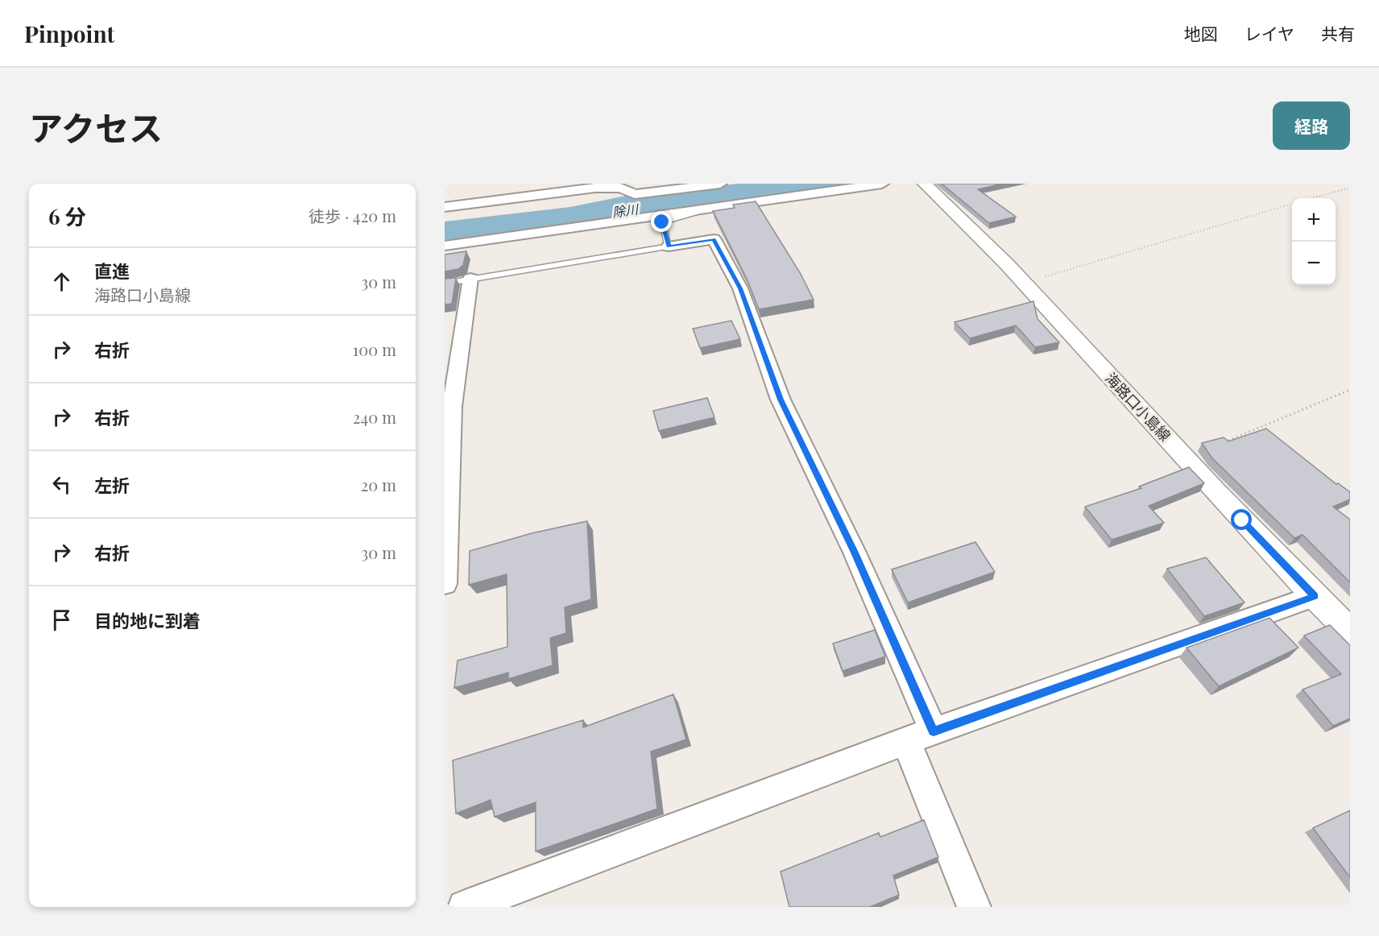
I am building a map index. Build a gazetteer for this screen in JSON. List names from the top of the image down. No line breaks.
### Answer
{"streets":{"main road":["海路口小島線"]},"water":["除川"],"page":{"header":"Pinpoint","nav":["地図","レイヤ","共有"],"title":"アクセス","buttons":"経路","heading":["6 分","徒歩 · 420 m"],"map_buttons":["+","−"],"list":[["直進","海路口小島線","30 m"],["右折","100 m"],["右折","240 m"],["左折","20 m"],["右折","30 m"],"目的地に到着"]}}
